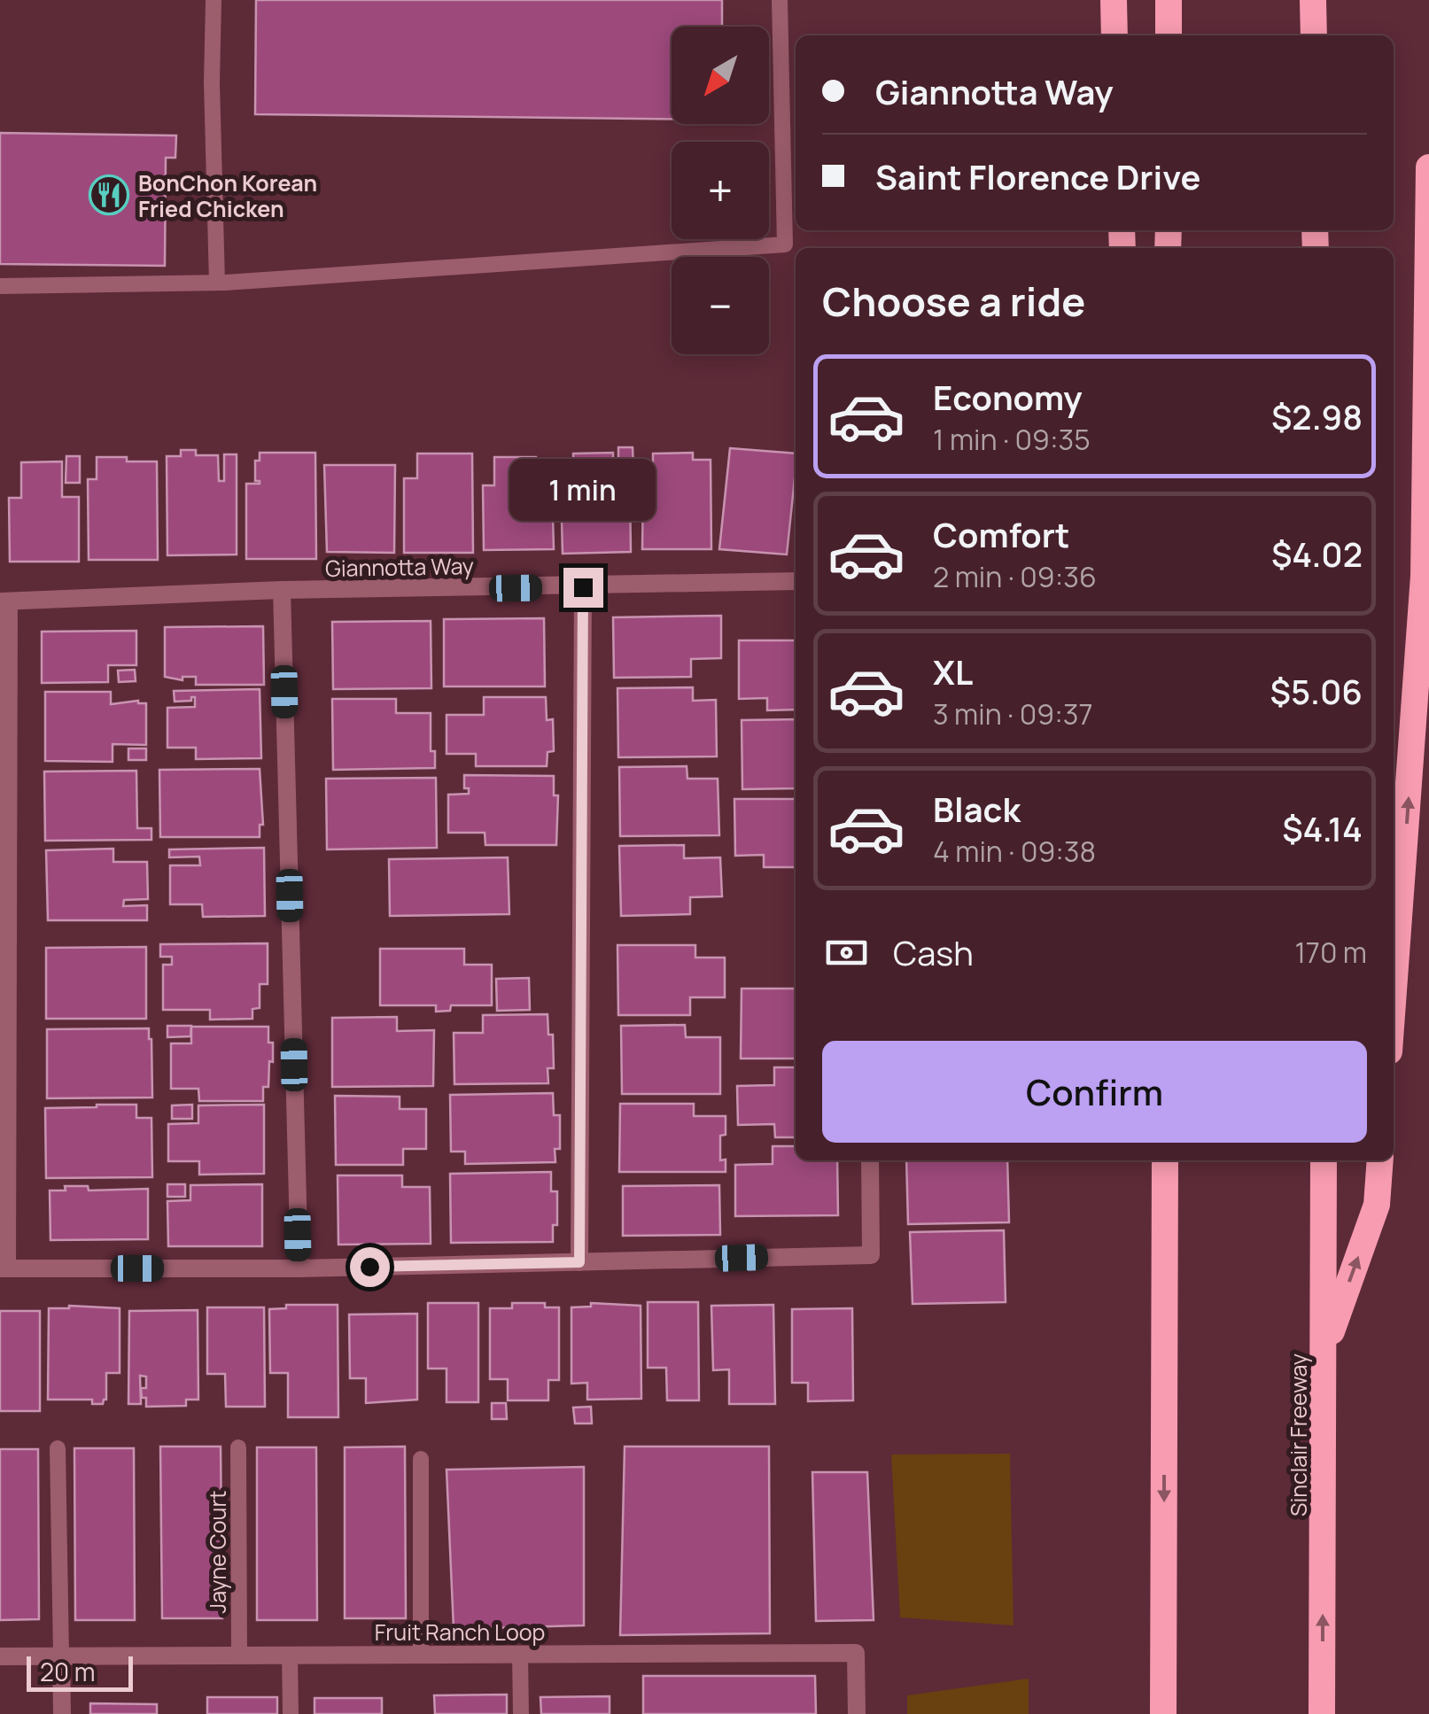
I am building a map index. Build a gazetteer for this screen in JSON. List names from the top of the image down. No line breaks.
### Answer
{"streets":{"highway":["Sinclair Freeway"],"street":["Giannotta Way","Fruit Ranch Loop"],"lane":["Jayne Court"]},"crossings":[["Jayne Court","Fruit Ranch Loop"]],"places":{"restaurant":["BonChon Korean Fried Chicken"]},"scale_bar":"20 m","north":"bottom left","page":{"map_buttons":["+","−"],"banner":["Giannotta Way","Saint Florence Drive"],"heading":"Choose a ride","list":[{"name":"Economy","note":"1 min · 09:35","value":"$2.98"},{"name":"Comfort","note":"2 min · 09:36","value":"$4.02"},{"name":"XL","note":"3 min · 09:37","value":"$5.06"},{"name":"Black","note":"4 min · 09:38","value":"$4.14"}],"bubble":"1 min","pay":["Cash","170 m"],"buttons":"Confirm","scale":"20 m"}}
